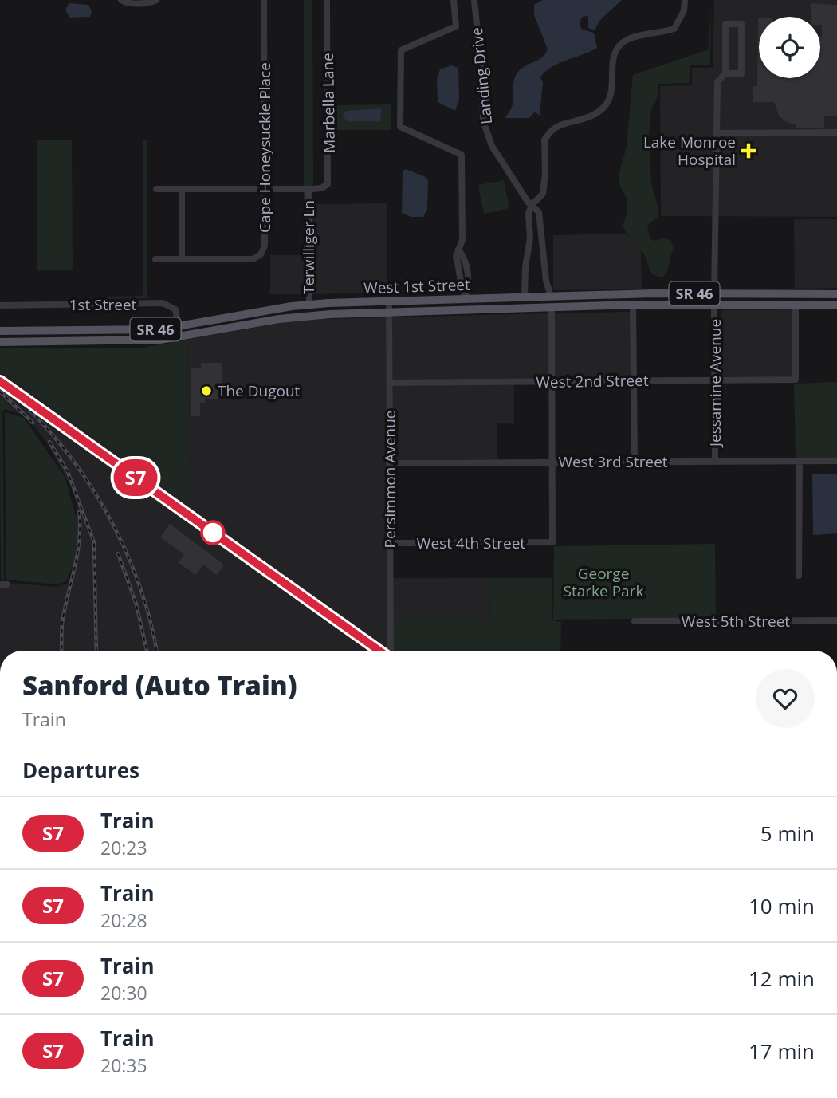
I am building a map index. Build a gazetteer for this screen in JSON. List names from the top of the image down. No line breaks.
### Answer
{"streets":{"main road":["West 1st Street","SR 46"],"street":["Landing Drive","Marbella Lane","Cape Honeysuckle Place","Terwilliger Ln","1st Street","West 2nd Street","Jessamine Avenue","West 3rd Street","Persimmon Avenue","West 4th Street","West 5th Street"]},"crossings":[["Landing Drive","West 1st Street"],["Marbella Lane","Terwilliger Ln"],["Terwilliger Ln","West 1st Street"],["West 1st Street","1st Street"],["West 1st Street","West 2nd Street"],["West 1st Street","Jessamine Avenue"],["West 1st Street","Persimmon Avenue"],["West 2nd Street","Jessamine Avenue"],["West 2nd Street","Persimmon Avenue"],["Jessamine Avenue","West 3rd Street"],["West 3rd Street","Persimmon Avenue"],["West 3rd Street","West 4th Street"],["Persimmon Avenue","West 4th Street"]],"parks":["George Starke Park"],"places":{"health":["Lake Monroe Hospital"],"other":["The Dugout"]},"page":{"on_map":"S7","heading":[["Sanford (Auto Train)","Train"],"Departures"],"list":[{"mark":"S7","name":"Train","note":"20:23","value":"5 min"},{"mark":"S7","name":"Train","note":"20:28","value":"10 min"},{"mark":"S7","name":"Train","note":"20:30","value":"12 min"},{"mark":"S7","name":"Train","note":"20:35","value":"17 min"}]}}
